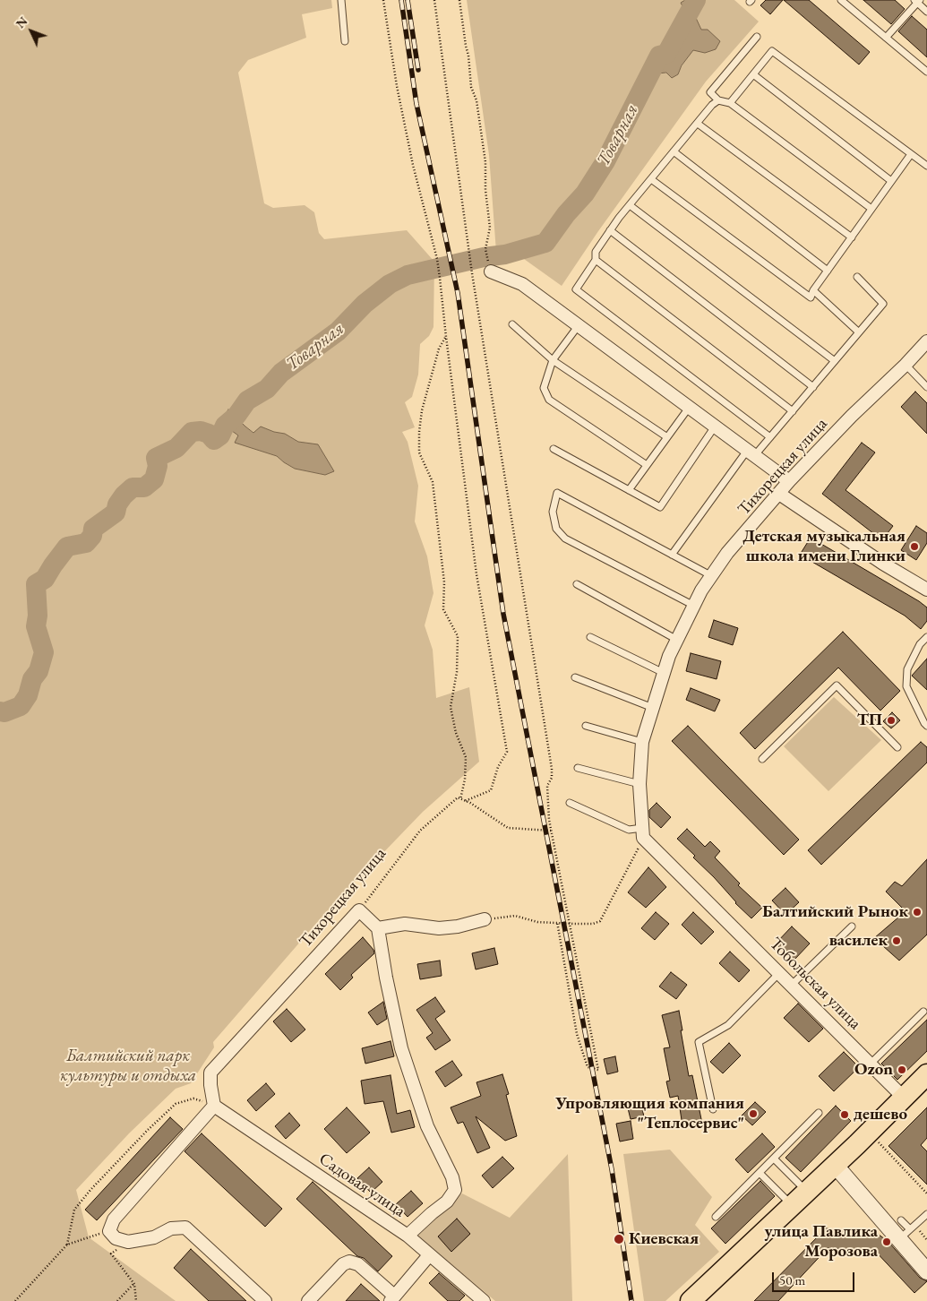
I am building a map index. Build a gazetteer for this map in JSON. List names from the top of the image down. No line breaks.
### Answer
{"streets":{"street":["Тихорецкая улица","Тобольская улица","Садовая улица"]},"crossings":[["Тихорецкая улица","Тобольская улица"],["Тихорецкая улица","Садовая улица"]],"water":["Товарная"],"parks":["Балтийский парк культуры и отдыха"],"places":["Детская музыкальная школа имени Глинки","ТП","Балтийский Рынок","василек","Ozon","Упровляющия компания \"Теплосервис\"","дешево","Киевская","улица Павлика Морозова"],"scale_bar":"50 m","north":"top left"}
